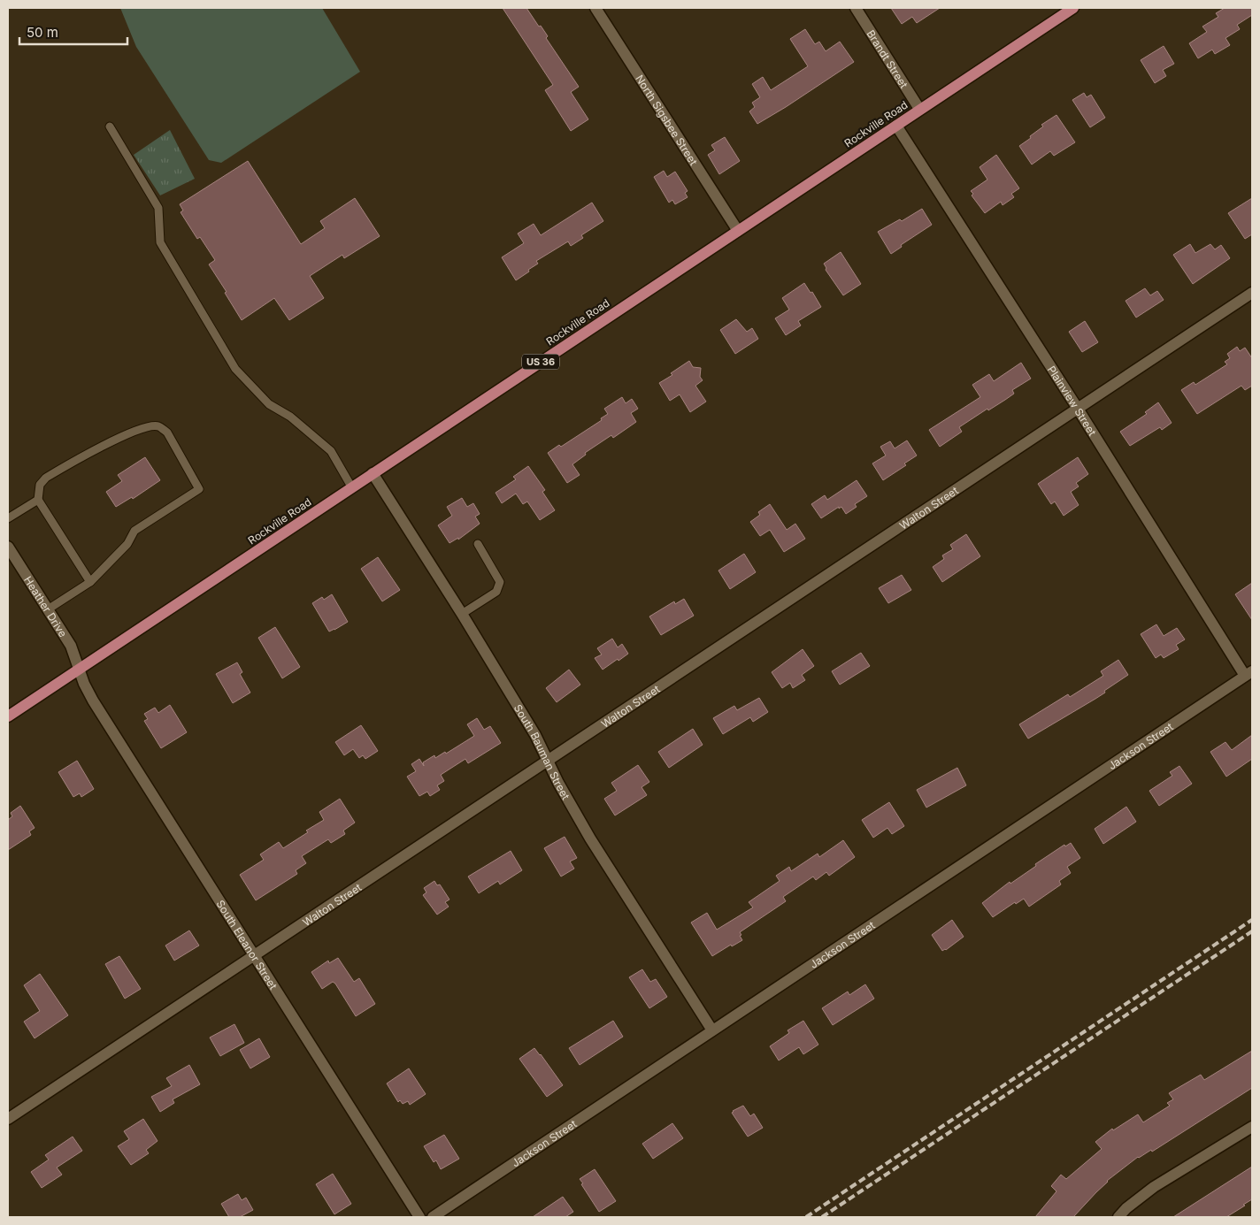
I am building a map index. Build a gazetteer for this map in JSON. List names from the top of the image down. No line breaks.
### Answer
{"streets":{"main road":["Rockville Road","US 36"],"street":["Brandt Street","North Sigsbee Street","Plainview Street","Walton Street","Heather Drive","Jackson Street","South Bauman Street","South Eleanor Street"]},"crossings":[["Brandt Street","Rockville Road"],["North Sigsbee Street","Rockville Road"],["Rockville Road","Plainview Street"],["Rockville Road","Heather Drive"],["Rockville Road","South Bauman Street"],["Rockville Road","South Eleanor Street"],["Plainview Street","Walton Street"],["Plainview Street","Jackson Street"],["Walton Street","South Bauman Street"],["Walton Street","South Eleanor Street"],["Heather Drive","South Eleanor Street"],["Jackson Street","South Bauman Street"]],"scale_bar":"50 m"}
